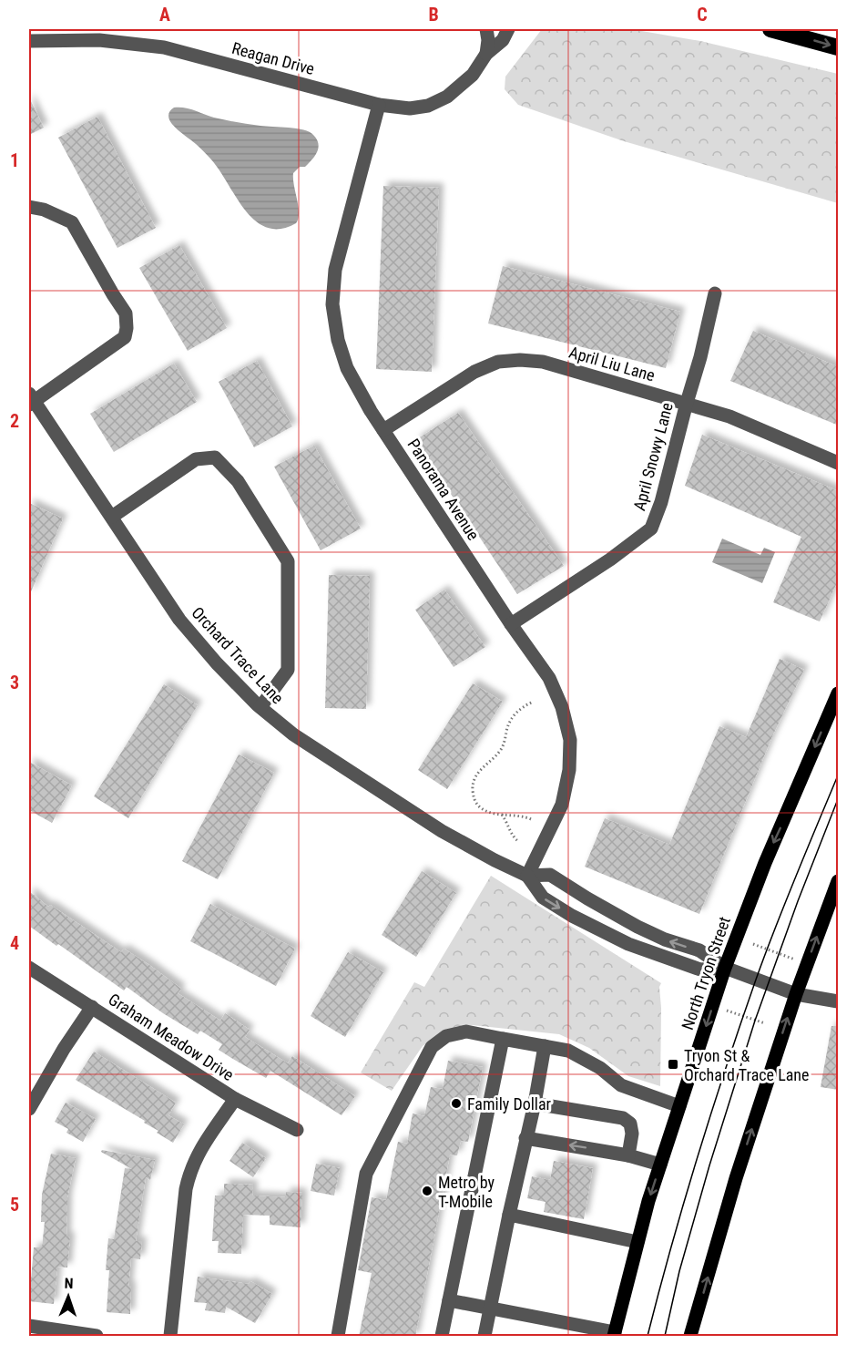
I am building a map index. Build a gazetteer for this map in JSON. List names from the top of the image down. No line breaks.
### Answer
{"streets":{"main road":["North Tryon Street"],"street":["Reagan Drive","April Liu Lane","April Snowy Lane","Panorama Avenue","Orchard Trace Lane","Graham Meadow Drive"]},"crossings":[["Reagan Drive","Panorama Avenue"],["April Liu Lane","April Snowy Lane"],["April Liu Lane","Panorama Avenue"],["April Snowy Lane","Panorama Avenue"],["Panorama Avenue","Orchard Trace Lane"],["Orchard Trace Lane","North Tryon Street"]],"places":{"transit":["Tryon St & Orchard Trace Lane"],"other":["Family Dollar","Metro by T-Mobile"]},"north":"top","grid":{"columns":["A","B","C"],"rows":["1","2","3","4","5"]}}
